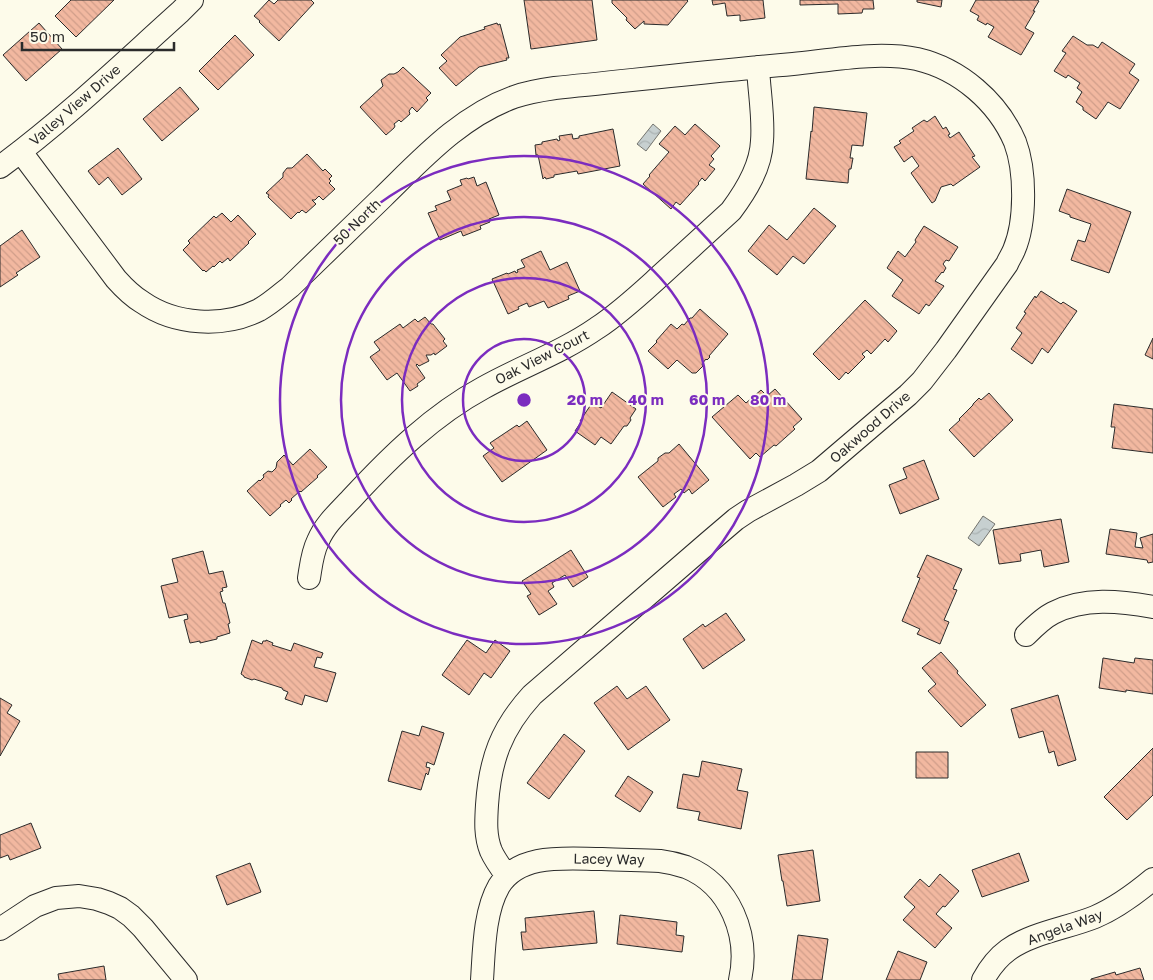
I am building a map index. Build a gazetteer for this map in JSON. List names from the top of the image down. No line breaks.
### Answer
{"streets":{"street":["Valley View Drive","50 North","Oak View Court","Oakwood Drive","Lacey Way","Angela Way"]},"crossings":[["Valley View Drive","50 North"],["50 North","Oak View Court"],["50 North","Oakwood Drive"],["Oak View Court","Oakwood Drive"],["Oakwood Drive","Lacey Way"]],"scale_bar":"50 m","rings":["20 m","40 m","60 m","80 m"]}
